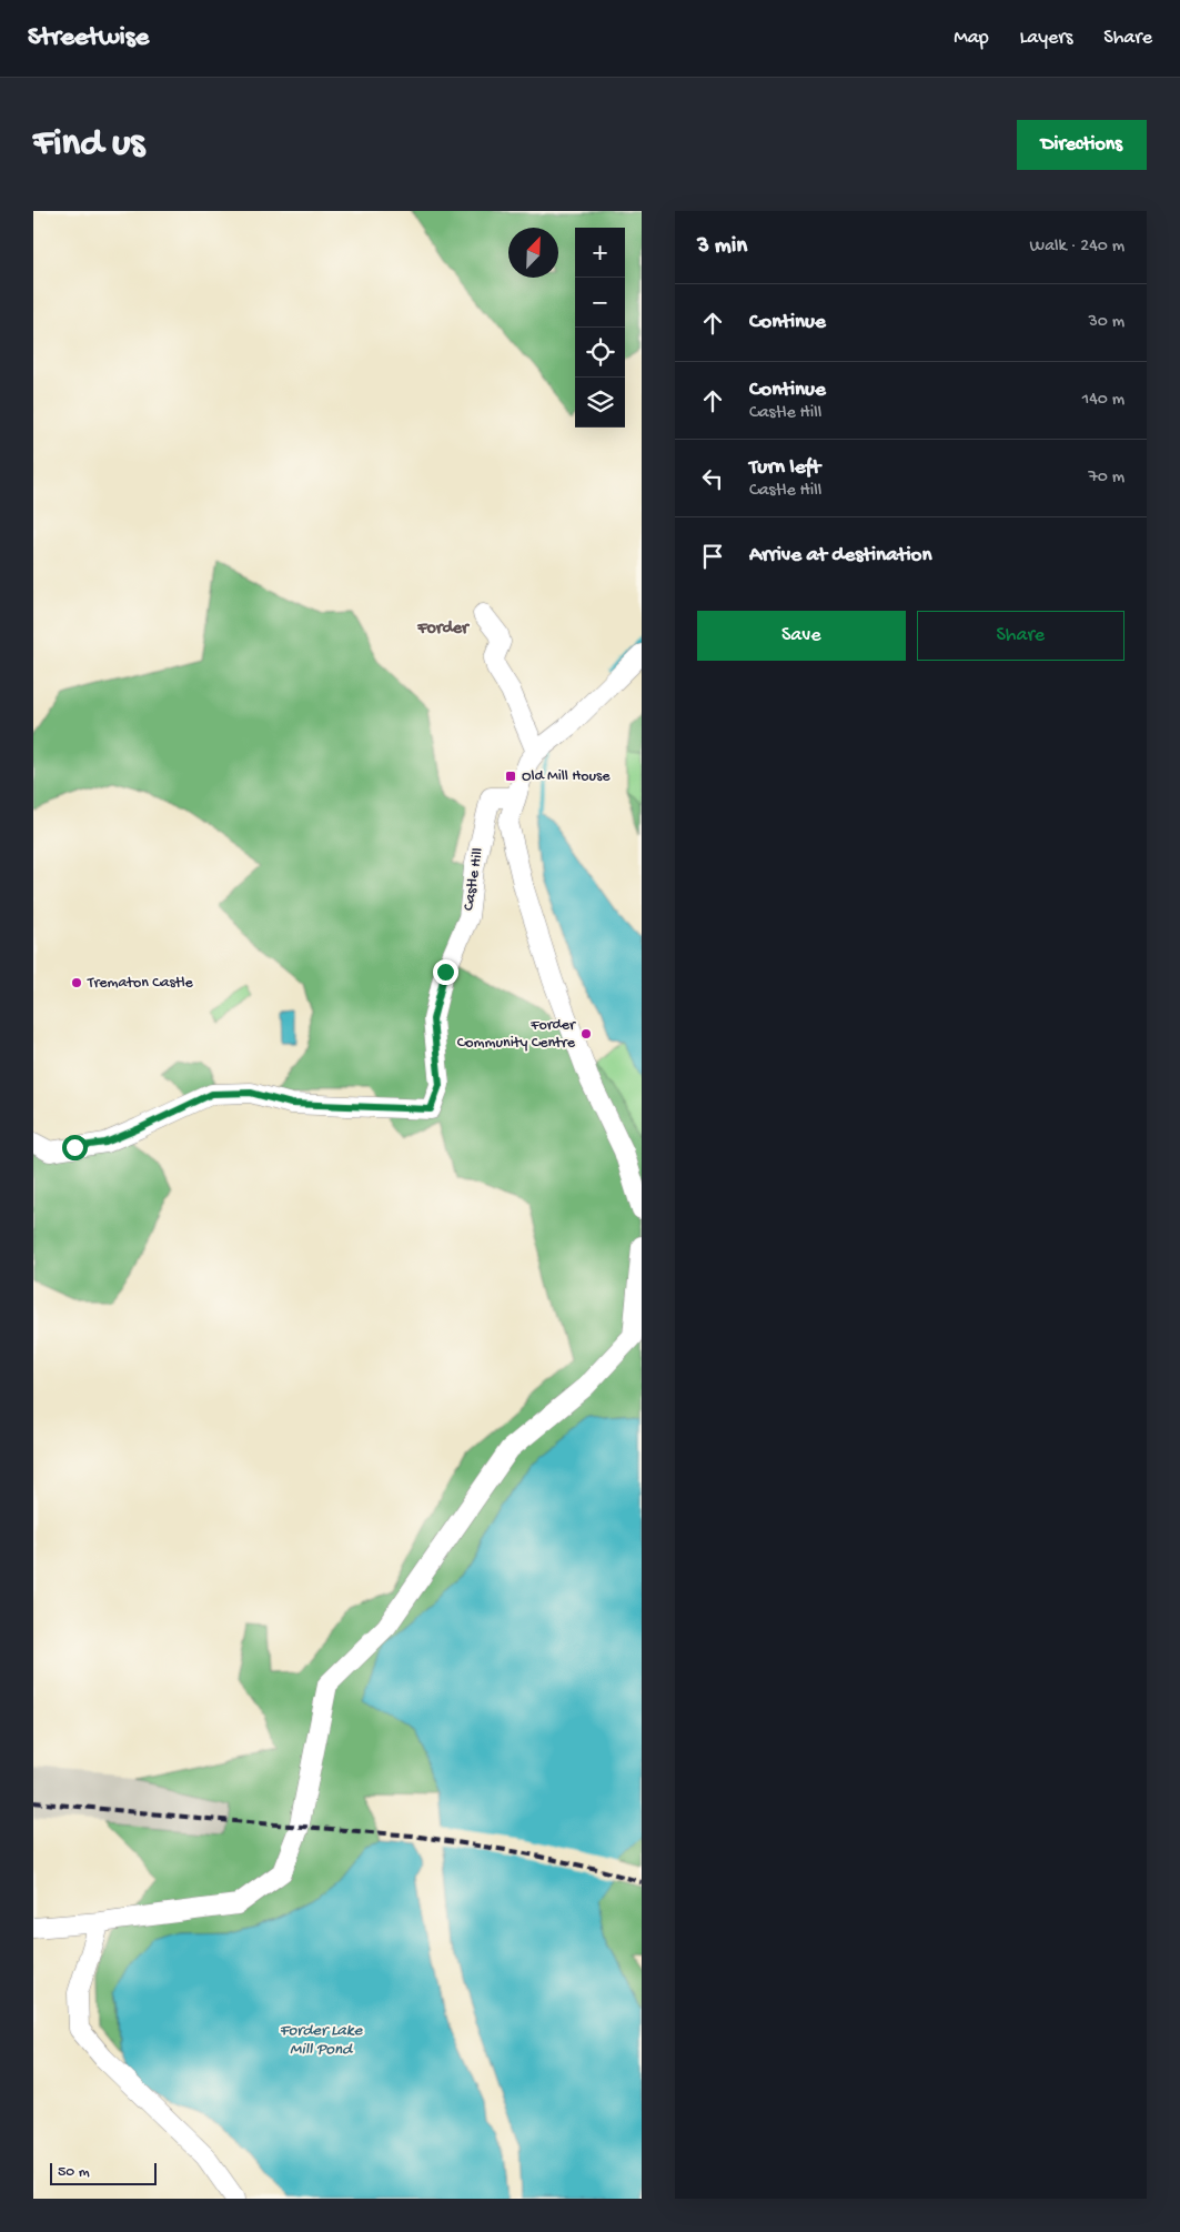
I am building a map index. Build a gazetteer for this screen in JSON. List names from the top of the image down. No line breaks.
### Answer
{"streets":{"street":["Castle Hill"]},"districts":["Forder"],"water":["Forder Lake Mill Pond"],"places":{"transit":["Old Mill House"],"other":["Trematon Castle","Forder Community Centre"]},"scale_bar":"50 m","north":"top right","page":{"header":"Streetwise","nav":["Map","Layers","Share"],"buttons":["Directions",["Save","Share"]],"title":"Find us","heading":["3 min","Walk · 240 m"],"map_buttons":["+","−"],"list":[["Continue","30 m"],["Continue","Castle Hill","140 m"],["Turn left","Castle Hill","70 m"],"Arrive at destination"],"scale":"50 m"}}
